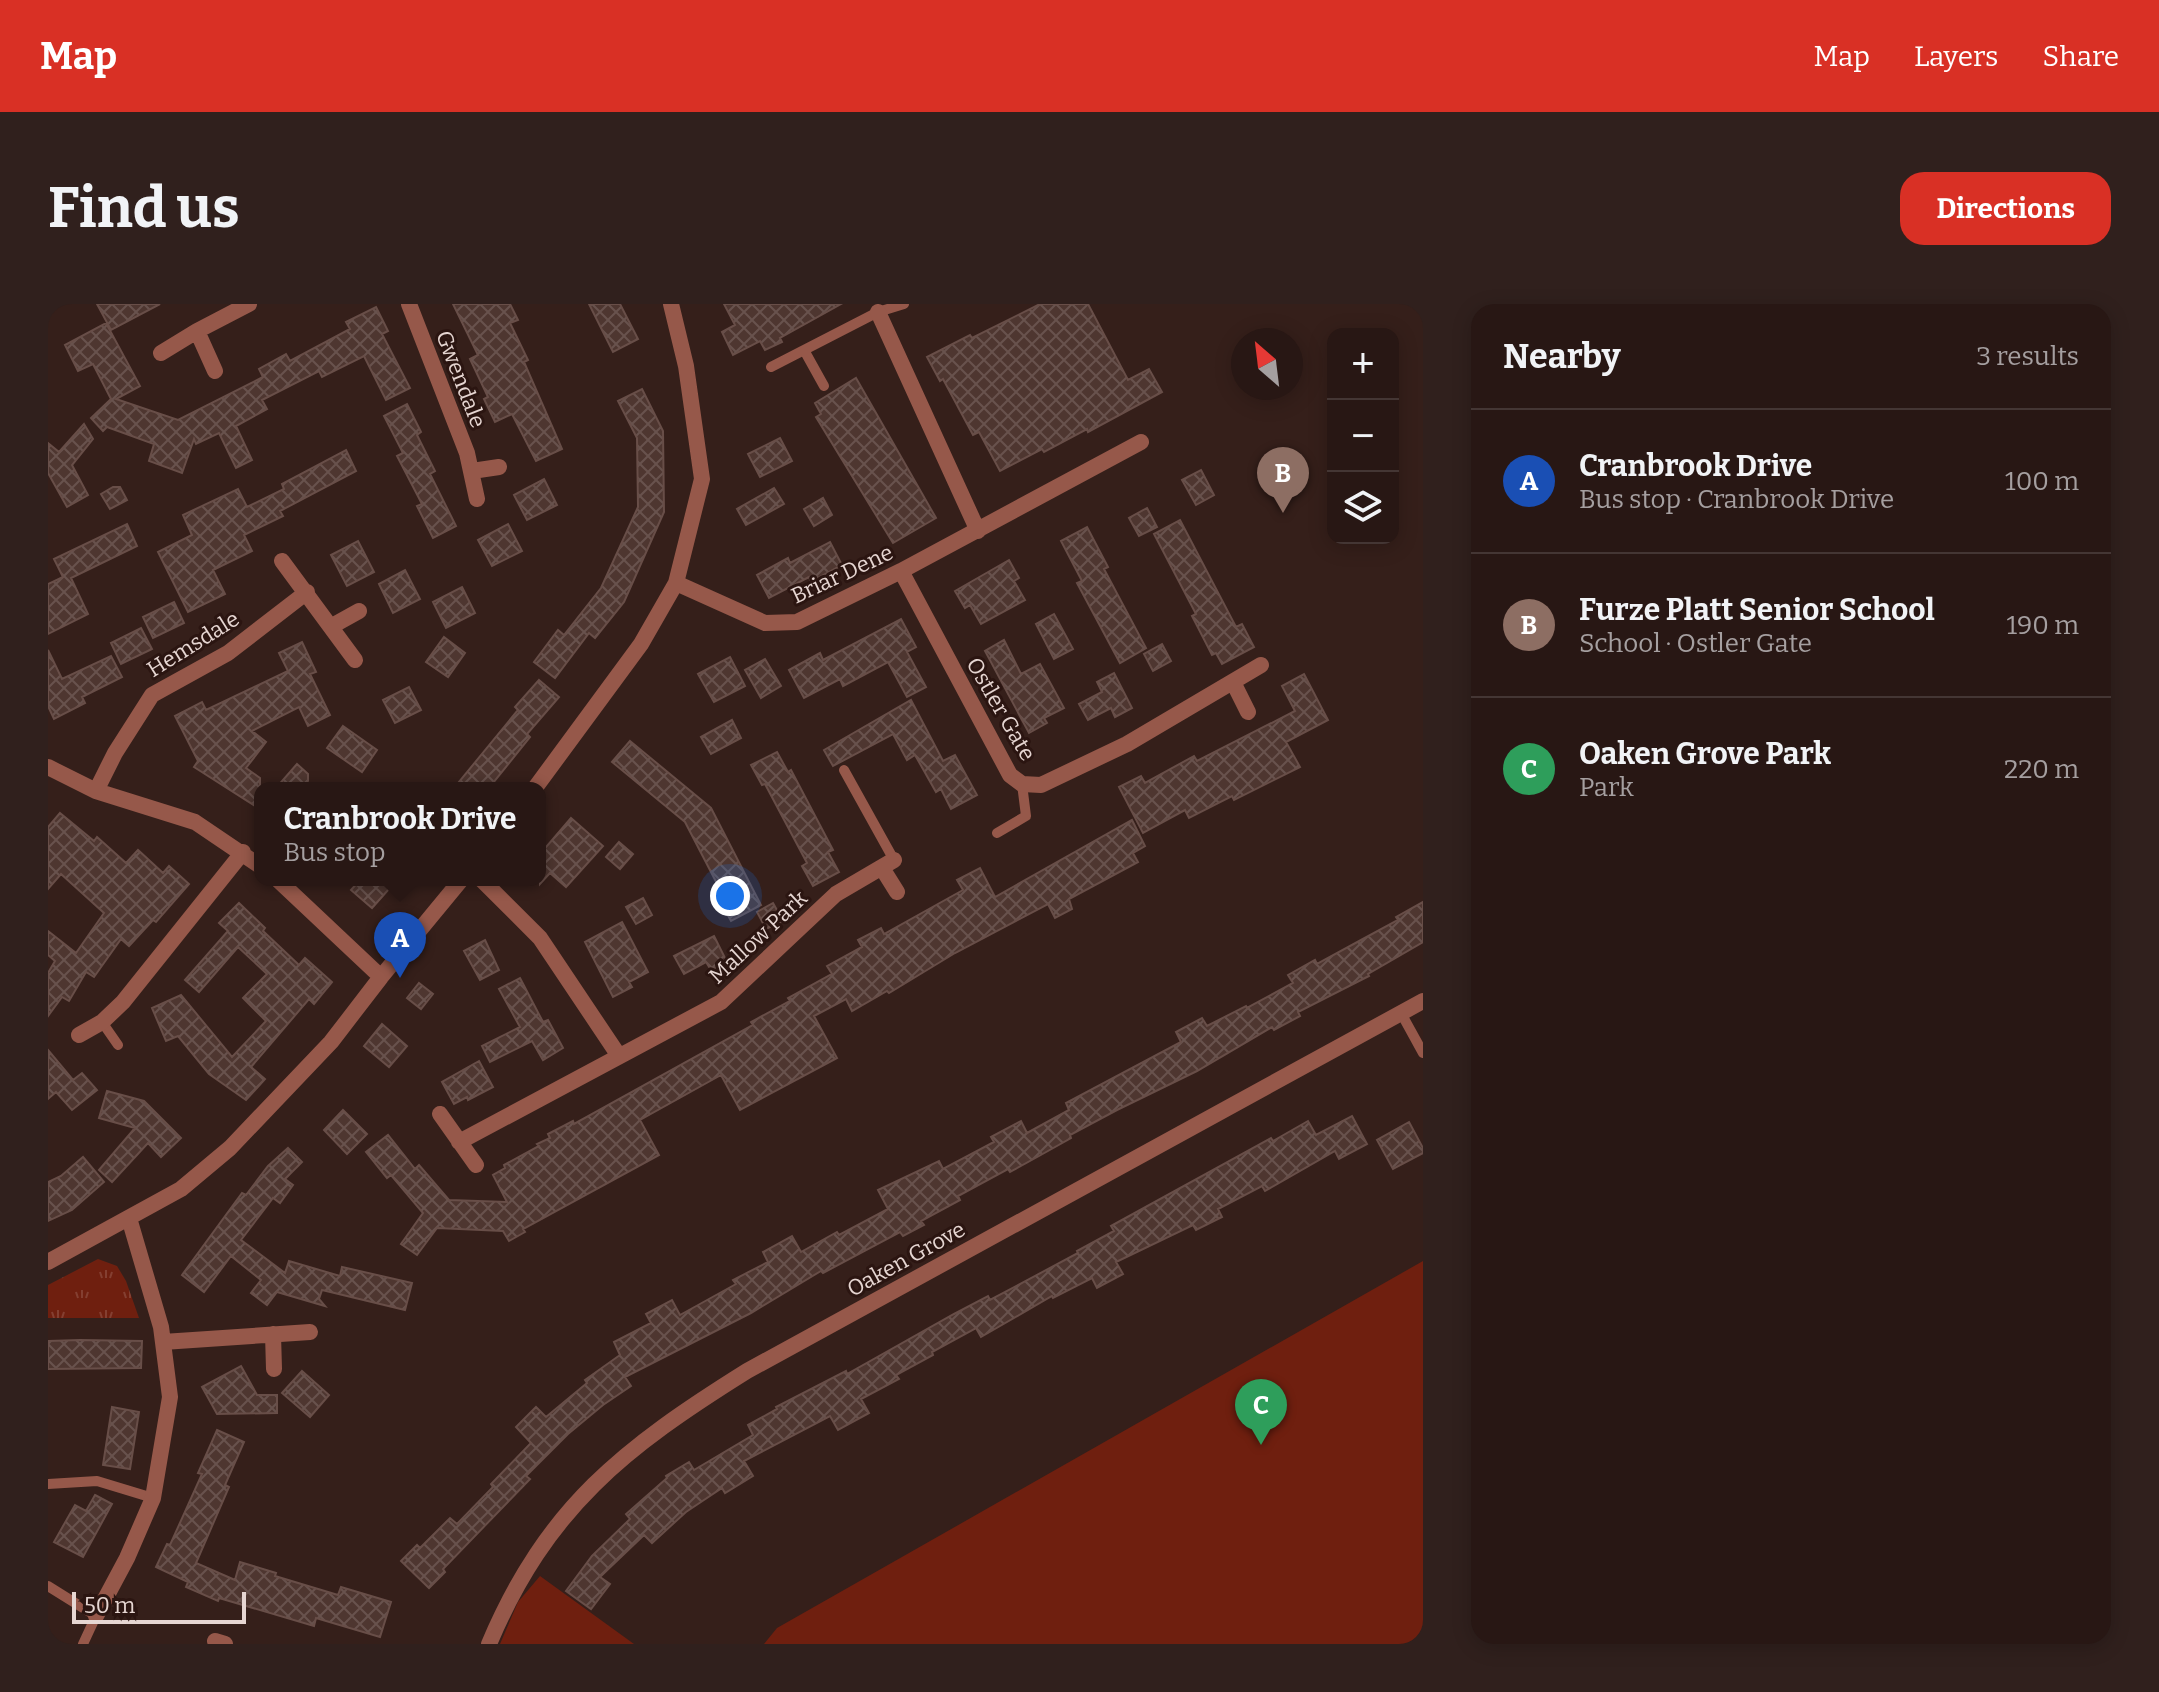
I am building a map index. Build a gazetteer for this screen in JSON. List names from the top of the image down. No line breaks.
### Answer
{"streets":{"street":["Gwendale","Briar Dene","Hemsdale","Ostler Gate","Mallow Park","Oaken Grove"]},"crossings":[["Briar Dene","Ostler Gate"]],"scale_bar":"50 m","north":"top left","page":{"header":"Map","nav":["Map","Layers","Share"],"buttons":"Directions","title":"Find us","heading":["Nearby","3 results"],"map_buttons":["+","−"],"list":[{"mark":"A","name":"Cranbrook Drive","note":"Bus stop · Cranbrook Drive","value":"100 m"},{"mark":"B","name":"Furze Platt Senior School","note":"School · Ostler Gate","value":"190 m"},{"mark":"C","name":"Oaken Grove Park","note":"Park","value":"220 m"}],"pins":["B","A","C"],"popup":["Cranbrook Drive","Bus stop"],"scale":"50 m"}}
